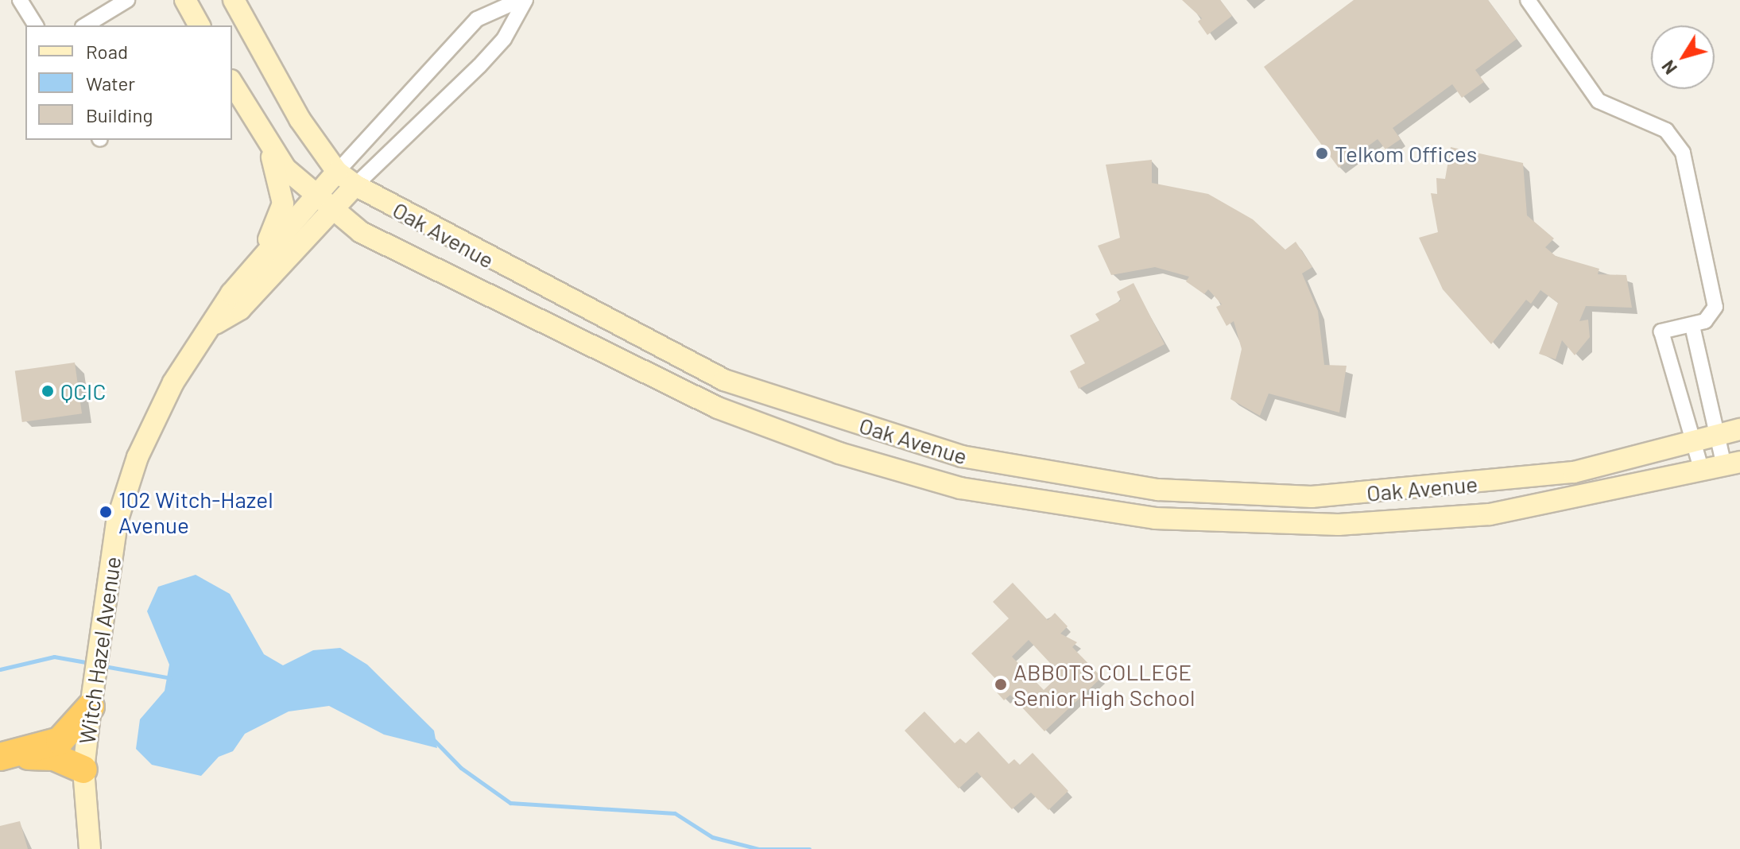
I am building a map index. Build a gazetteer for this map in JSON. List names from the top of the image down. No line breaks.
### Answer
{"streets":{"street":["Oak Avenue","Witch Hazel Avenue"]},"crossings":[["Oak Avenue","Witch Hazel Avenue"]],"places":["Telkom Offices","QCIC","102 Witch-Hazel Avenue","ABBOTS COLLEGE Senior High School"],"legend":["Road","Water","Building"],"north":"bottom left"}
